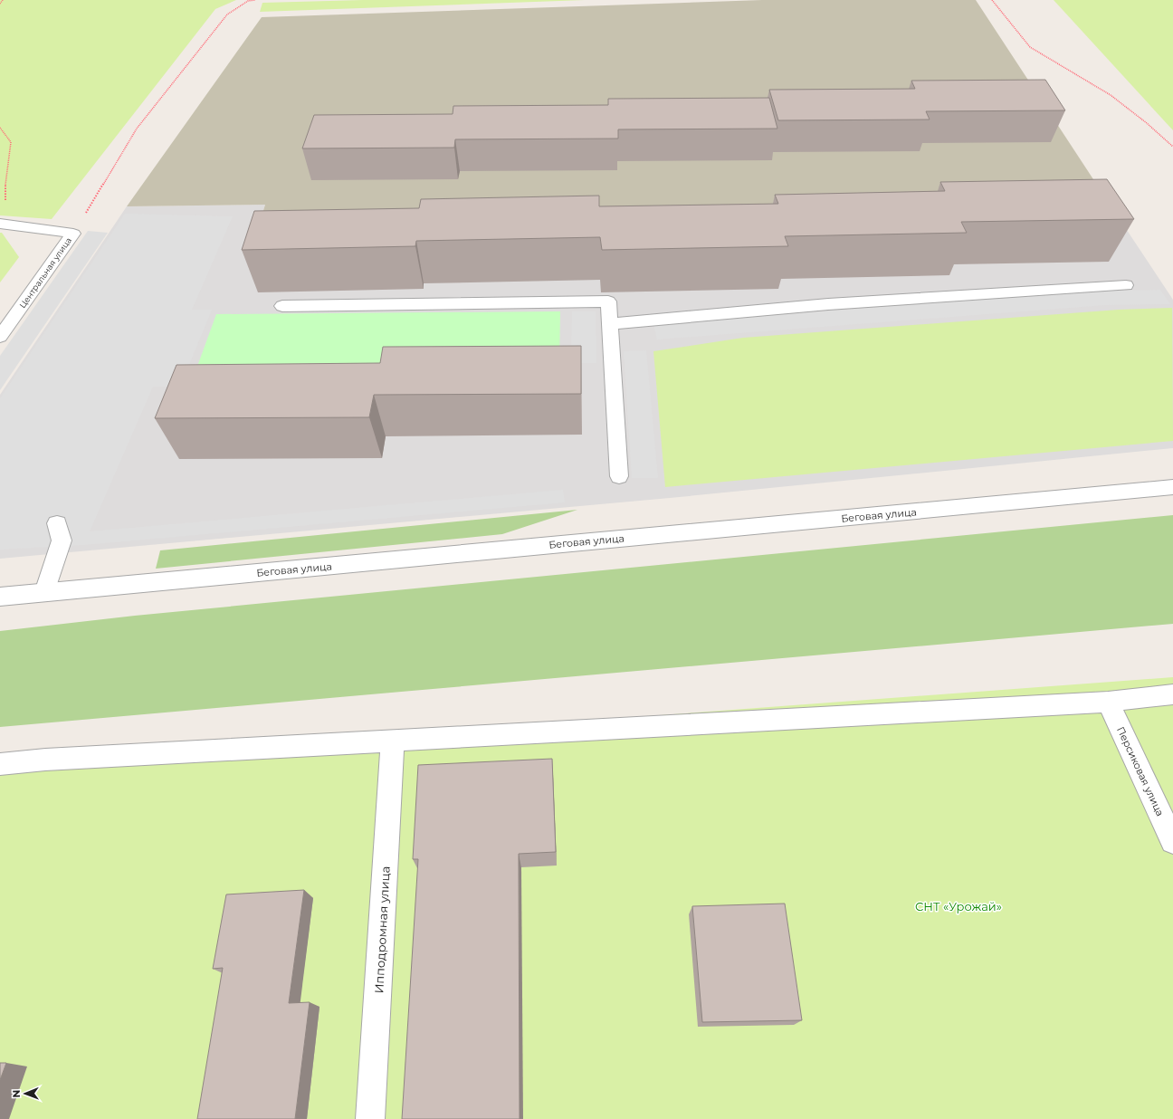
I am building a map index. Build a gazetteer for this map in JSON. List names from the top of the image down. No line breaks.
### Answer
{"streets":{"street":["Центральная улица","Беговая улица","Персиковая улица","Ипподромная улица"]},"parks":["СНТ «Урожай»"],"north":"left"}
